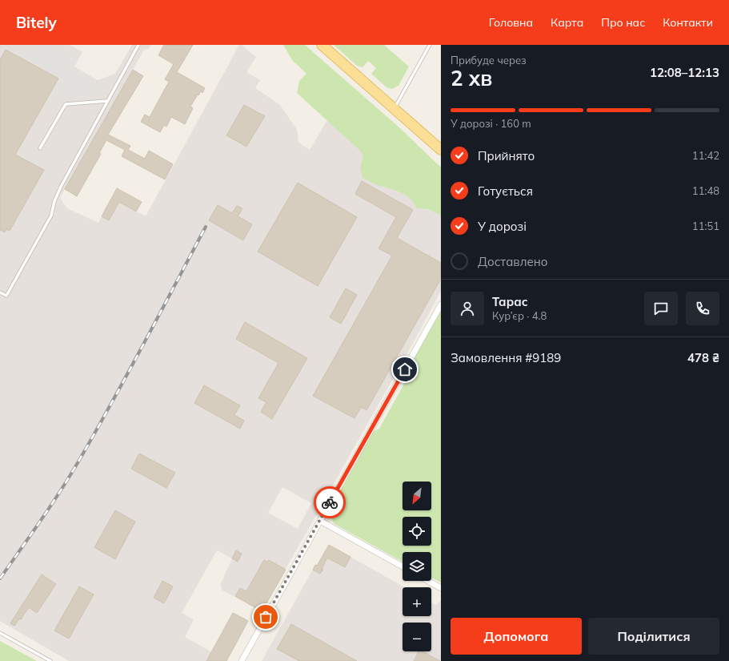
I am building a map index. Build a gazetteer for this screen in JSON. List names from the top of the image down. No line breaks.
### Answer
{"north":"bottom left","page":{"header":"Bitely","nav":["Головна","Карта","Про нас","Контакти"],"heading":["2 хв","Прибуде через","12:08–12:13"],"panel":["Тарас","Кур’єр · 4.8","Замовлення #9189","478 ₴"],"bar":"У дорозі · 160 m","list":[["Прийнято","11:42"],["Готується","11:48"],["У дорозі","11:51"],"Доставлено"],"map_buttons":["+","−"],"buttons":["Допомога","Поділитися"]}}
